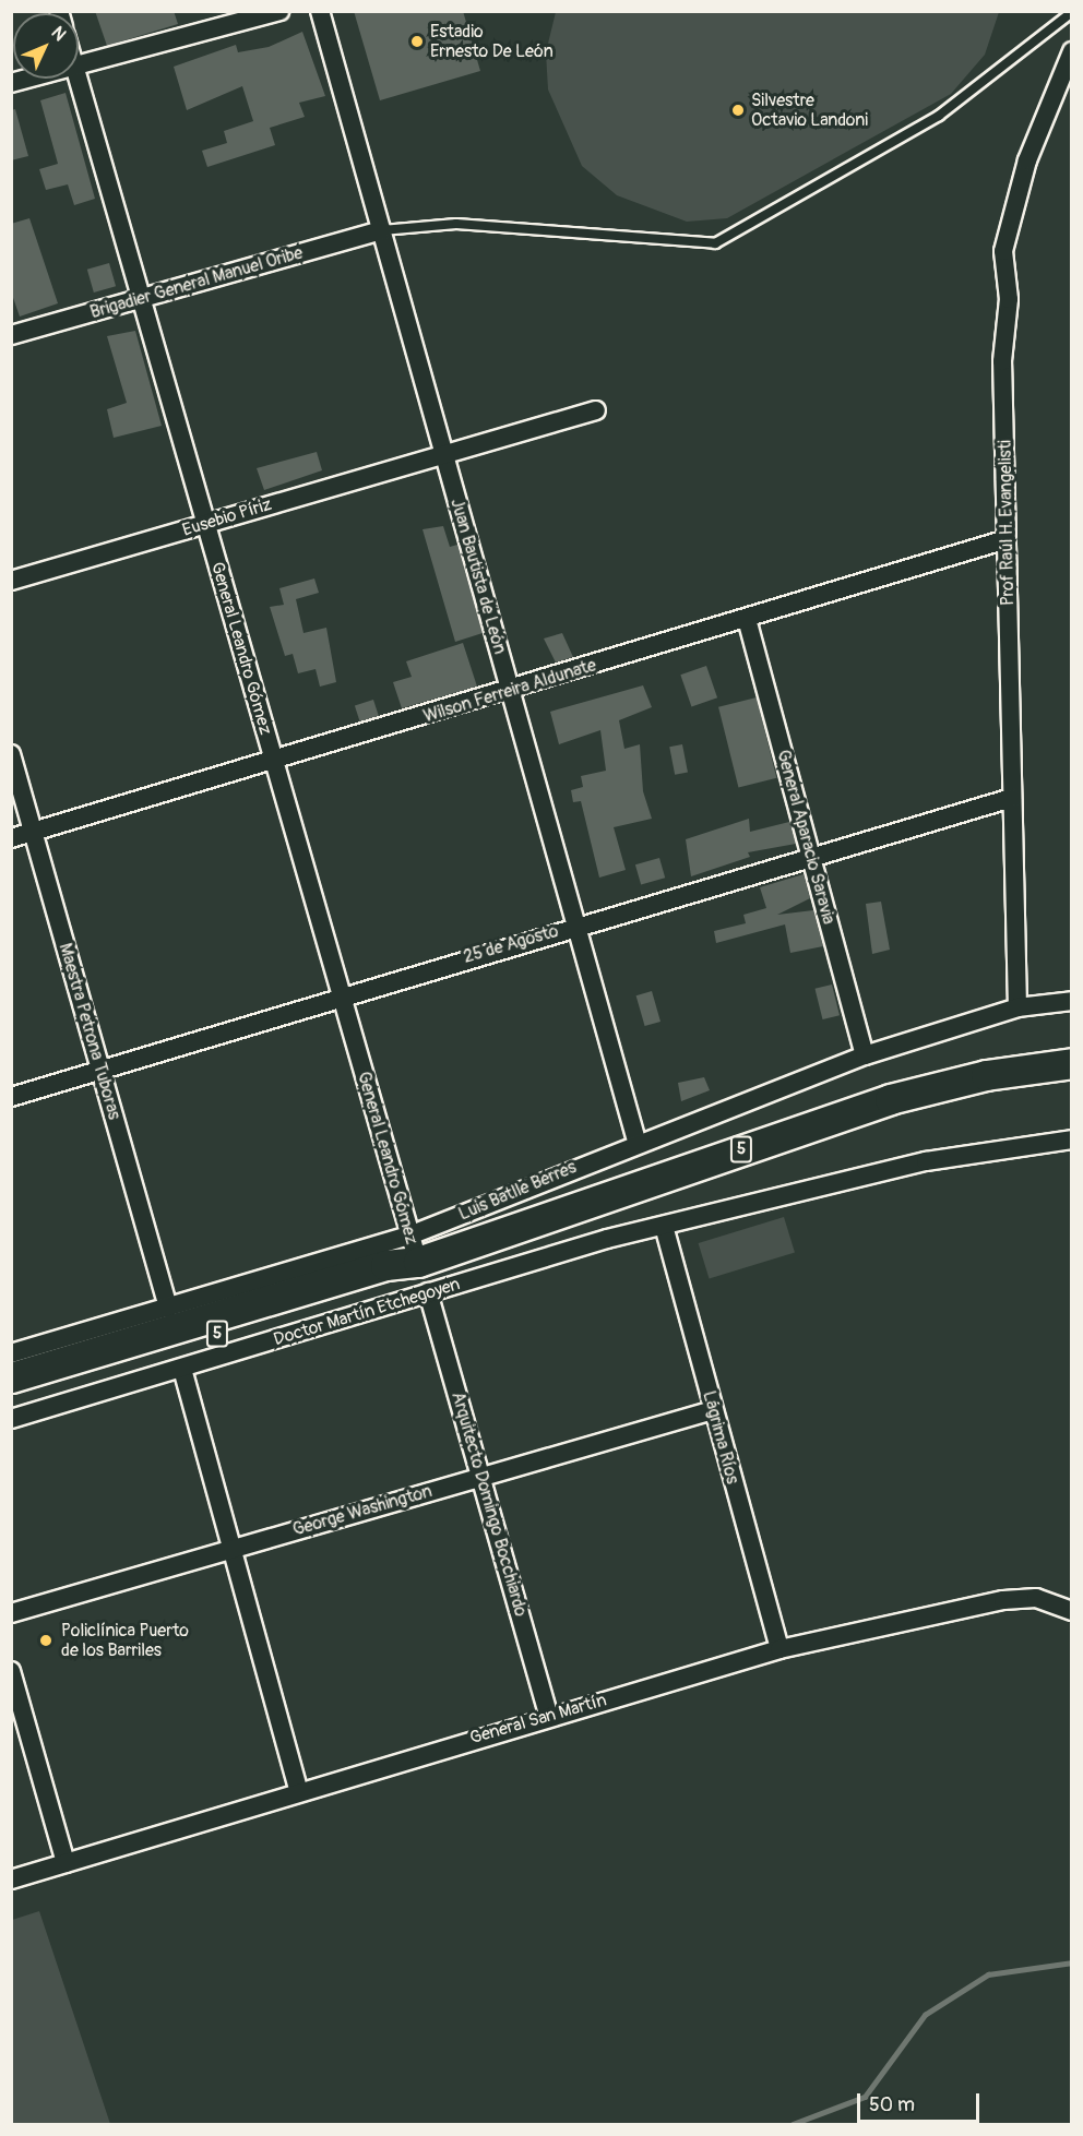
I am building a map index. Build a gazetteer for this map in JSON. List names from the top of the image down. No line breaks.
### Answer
{"streets":{"highway":["5"],"street":["Brigadier General Manuel Oribe","Eusebio Píriz","Prof Raúl H. Evangelisti","Juan Bautista de León","General Leandro Gómez","Wilson Ferreira Aldunate","General Aparacio Saravia","25 de Agosto","Maestra Petrona Tuboras","Luis Batlle Berres","Doctor Martín Etchegoyen","Lágrima Ríos","Arquitecto Domingo Bocchiardo","George Washington","General San Martín"]},"crossings":[["Brigadier General Manuel Oribe","Juan Bautista de León"],["Brigadier General Manuel Oribe","General Leandro Gómez"],["Eusebio Píriz","Juan Bautista de León"],["Eusebio Píriz","General Leandro Gómez"],["Prof Raúl H. Evangelisti","Wilson Ferreira Aldunate"],["Prof Raúl H. Evangelisti","25 de Agosto"],["Prof Raúl H. Evangelisti","Luis Batlle Berres"],["Juan Bautista de León","Wilson Ferreira Aldunate"],["Juan Bautista de León","25 de Agosto"],["Juan Bautista de León","Luis Batlle Berres"],["General Leandro Gómez","Wilson Ferreira Aldunate"],["General Leandro Gómez","25 de Agosto"],["General Leandro Gómez","5"],["General Leandro Gómez","Luis Batlle Berres"],["Wilson Ferreira Aldunate","General Aparacio Saravia"],["Wilson Ferreira Aldunate","Maestra Petrona Tuboras"],["General Aparacio Saravia","25 de Agosto"],["General Aparacio Saravia","Luis Batlle Berres"],["25 de Agosto","Maestra Petrona Tuboras"],["Maestra Petrona Tuboras","Luis Batlle Berres"],["5","Luis Batlle Berres"],["Doctor Martín Etchegoyen","Lágrima Ríos"],["Doctor Martín Etchegoyen","Arquitecto Domingo Bocchiardo"],["Lágrima Ríos","George Washington"],["Lágrima Ríos","General San Martín"],["Arquitecto Domingo Bocchiardo","George Washington"],["Arquitecto Domingo Bocchiardo","General San Martín"]],"places":["Estadio Ernesto De León","Silvestre Octavio Landoni","Policlínica Puerto de los Barriles"],"scale_bar":"50 m","north":"top right"}
